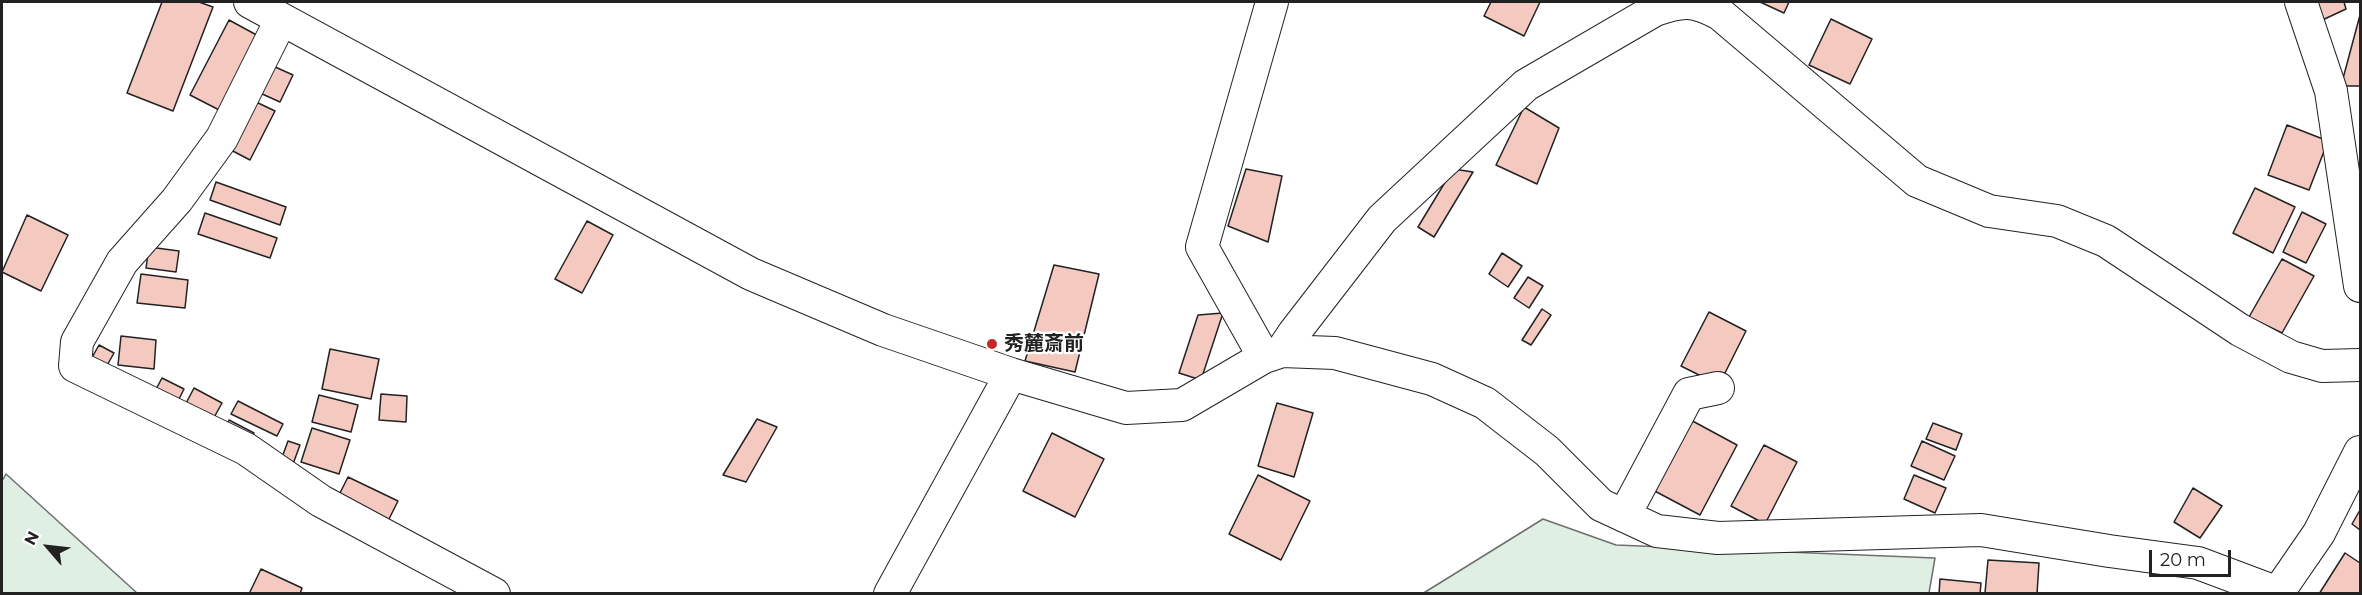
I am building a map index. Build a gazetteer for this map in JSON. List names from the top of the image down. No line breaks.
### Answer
{"places":["秀麓斎前"],"scale_bar":"20 m","north":"top left"}
